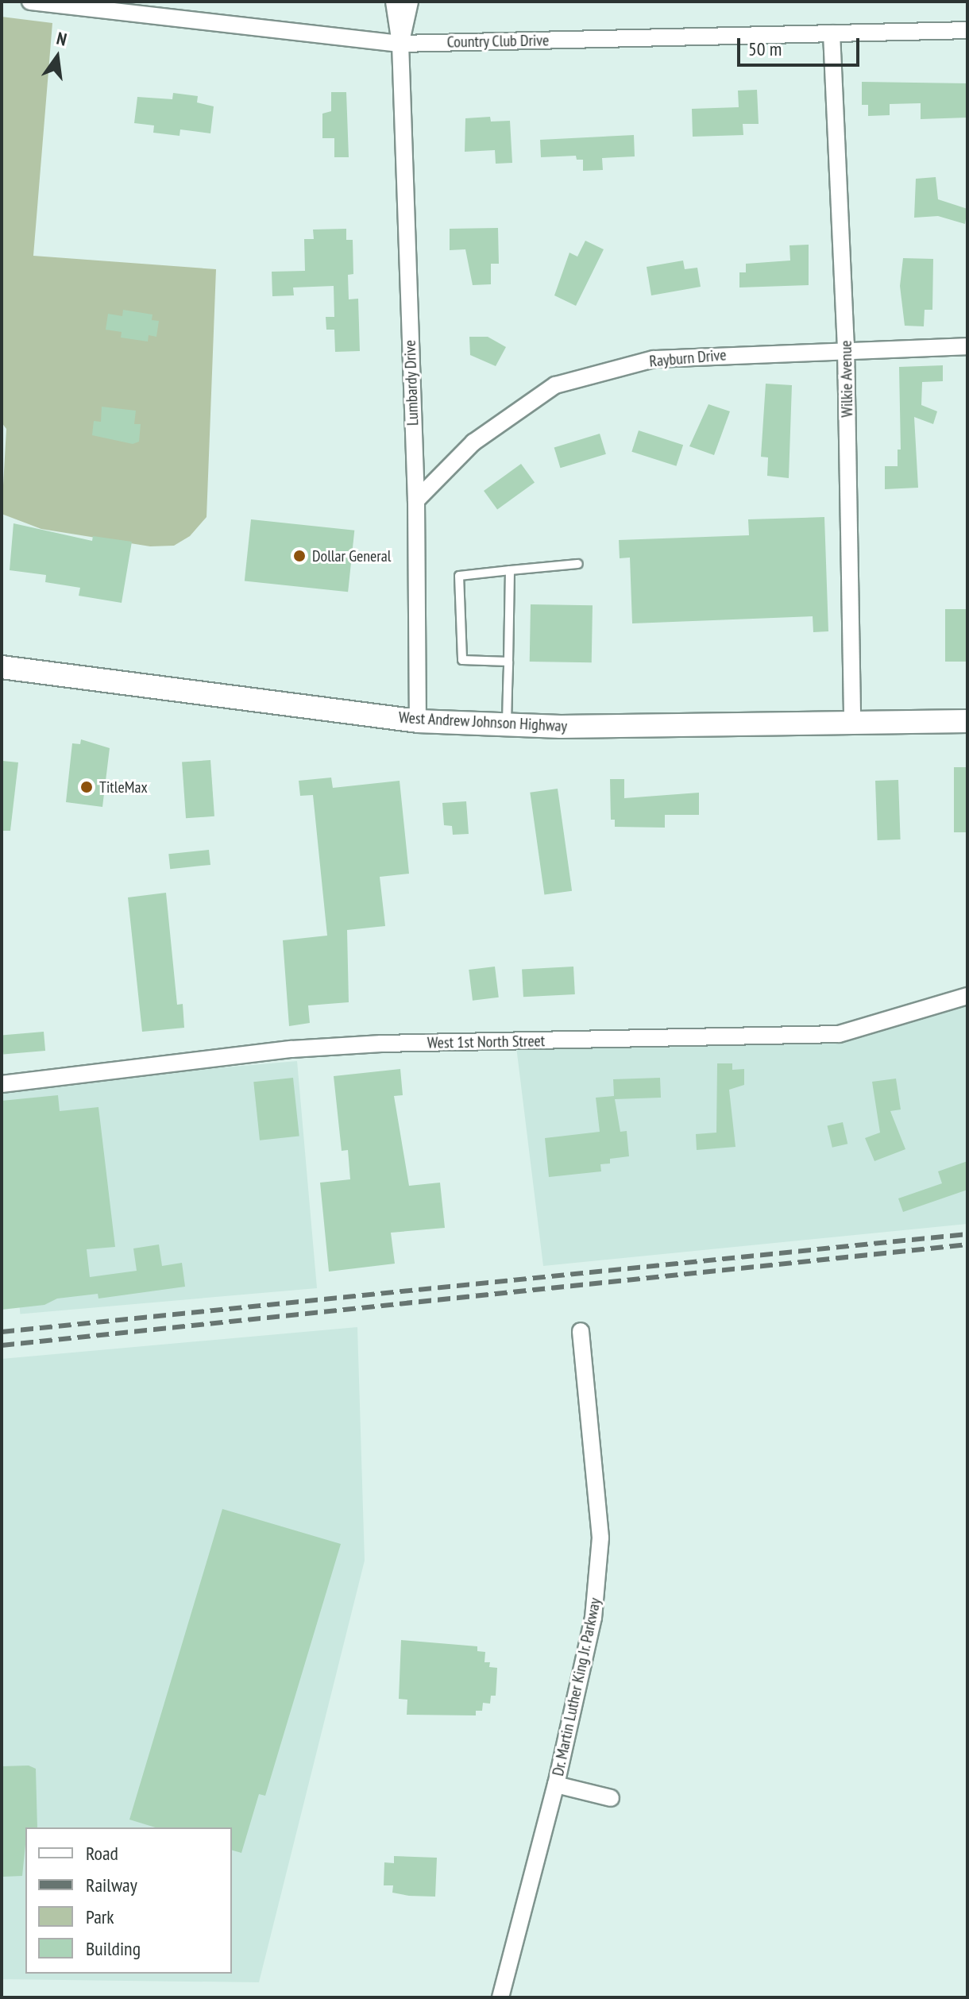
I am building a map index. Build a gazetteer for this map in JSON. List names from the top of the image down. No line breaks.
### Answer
{"streets":{"main road":["West Andrew Johnson Highway"],"street":["Country Club Drive","Rayburn Drive","Wilkie Avenue","Lumbardy Drive","West 1st North Street","Dr. Martin Luther King Jr. Parkway"]},"crossings":[["Country Club Drive","Wilkie Avenue"],["Country Club Drive","Lumbardy Drive"],["Rayburn Drive","Wilkie Avenue"],["Rayburn Drive","Lumbardy Drive"],["Wilkie Avenue","West Andrew Johnson Highway"],["Lumbardy Drive","West Andrew Johnson Highway"]],"places":["Dollar General","TitleMax"],"legend":["Road","Railway","Park","Building"],"scale_bar":"50 m","north":"top"}
